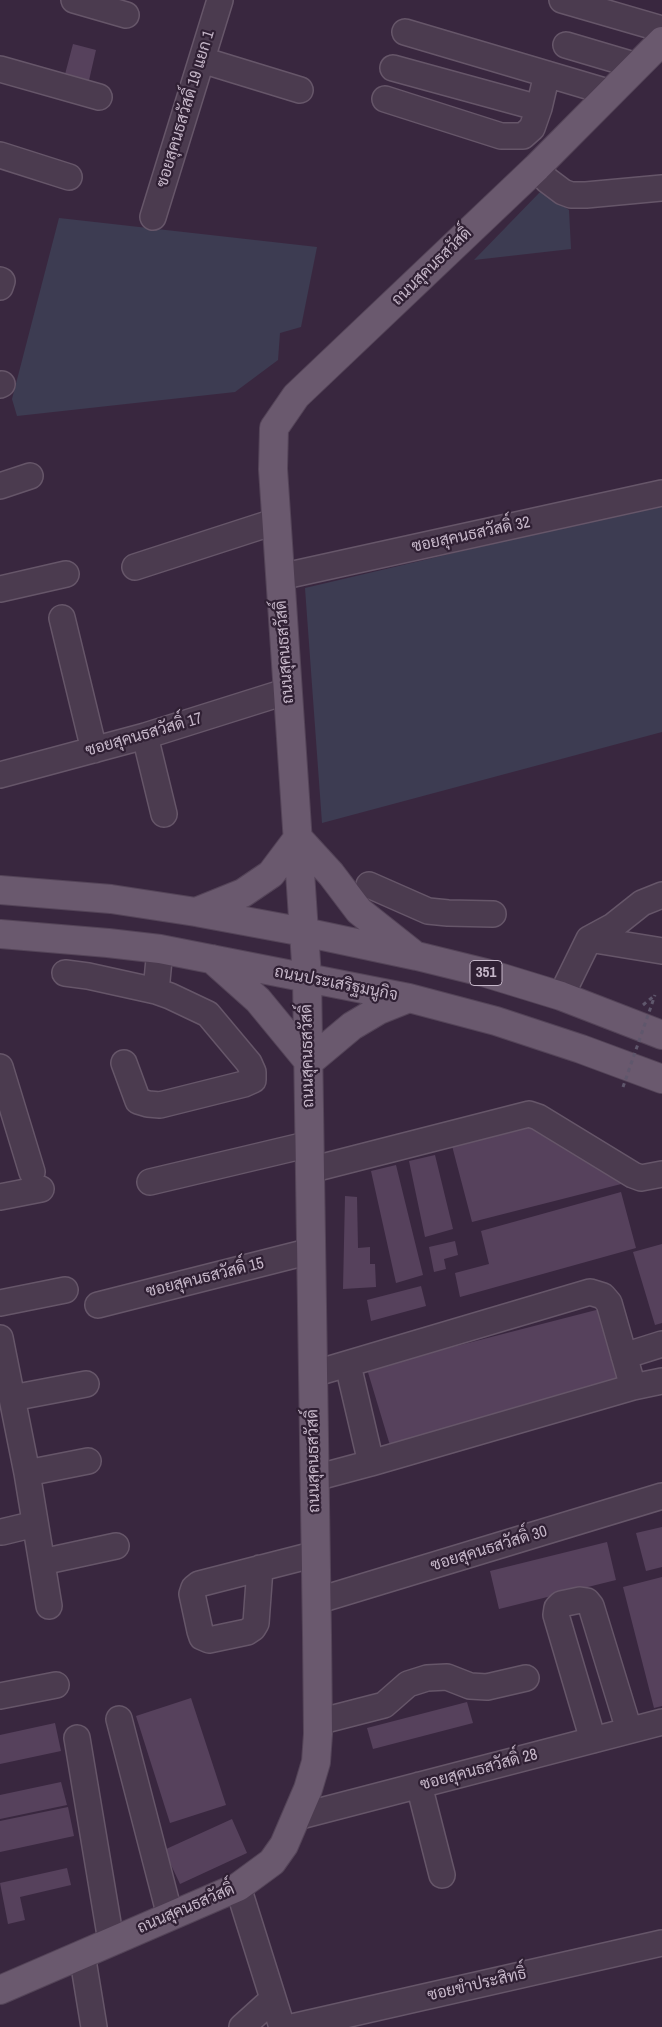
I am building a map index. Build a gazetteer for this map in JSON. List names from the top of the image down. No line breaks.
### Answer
{"streets":{"main road":["ถนนสุคนธสวัสดิ์","351","ถนนประเสริฐมนูกิจ"],"street":["ซอยสุคนธสวัสดิ์ 19 แยก 1","ซอยสุคนธสวัสดิ์ 32","ซอยสุคนธสวัสดิ์ 17","ซอยสุคนธสวัสดิ์ 15","ซอยสุคนธสวัสดิ์ 30","ซอยสุคนธสวัสดิ์ 28","ซอยขำประสิทธิ์"]},"crossings":[["ถนนสุคนธสวัสดิ์","ซอยสุคนธสวัสดิ์ 32"],["ถนนสุคนธสวัสดิ์","ซอยสุคนธสวัสดิ์ 17"],["ถนนสุคนธสวัสดิ์","351"],["ถนนสุคนธสวัสดิ์","ถนนประเสริฐมนูกิจ"],["ถนนสุคนธสวัสดิ์","ซอยสุคนธสวัสดิ์ 15"],["ถนนสุคนธสวัสดิ์","ซอยสุคนธสวัสดิ์ 30"],["ถนนสุคนธสวัสดิ์","ซอยสุคนธสวัสดิ์ 28"]]}
